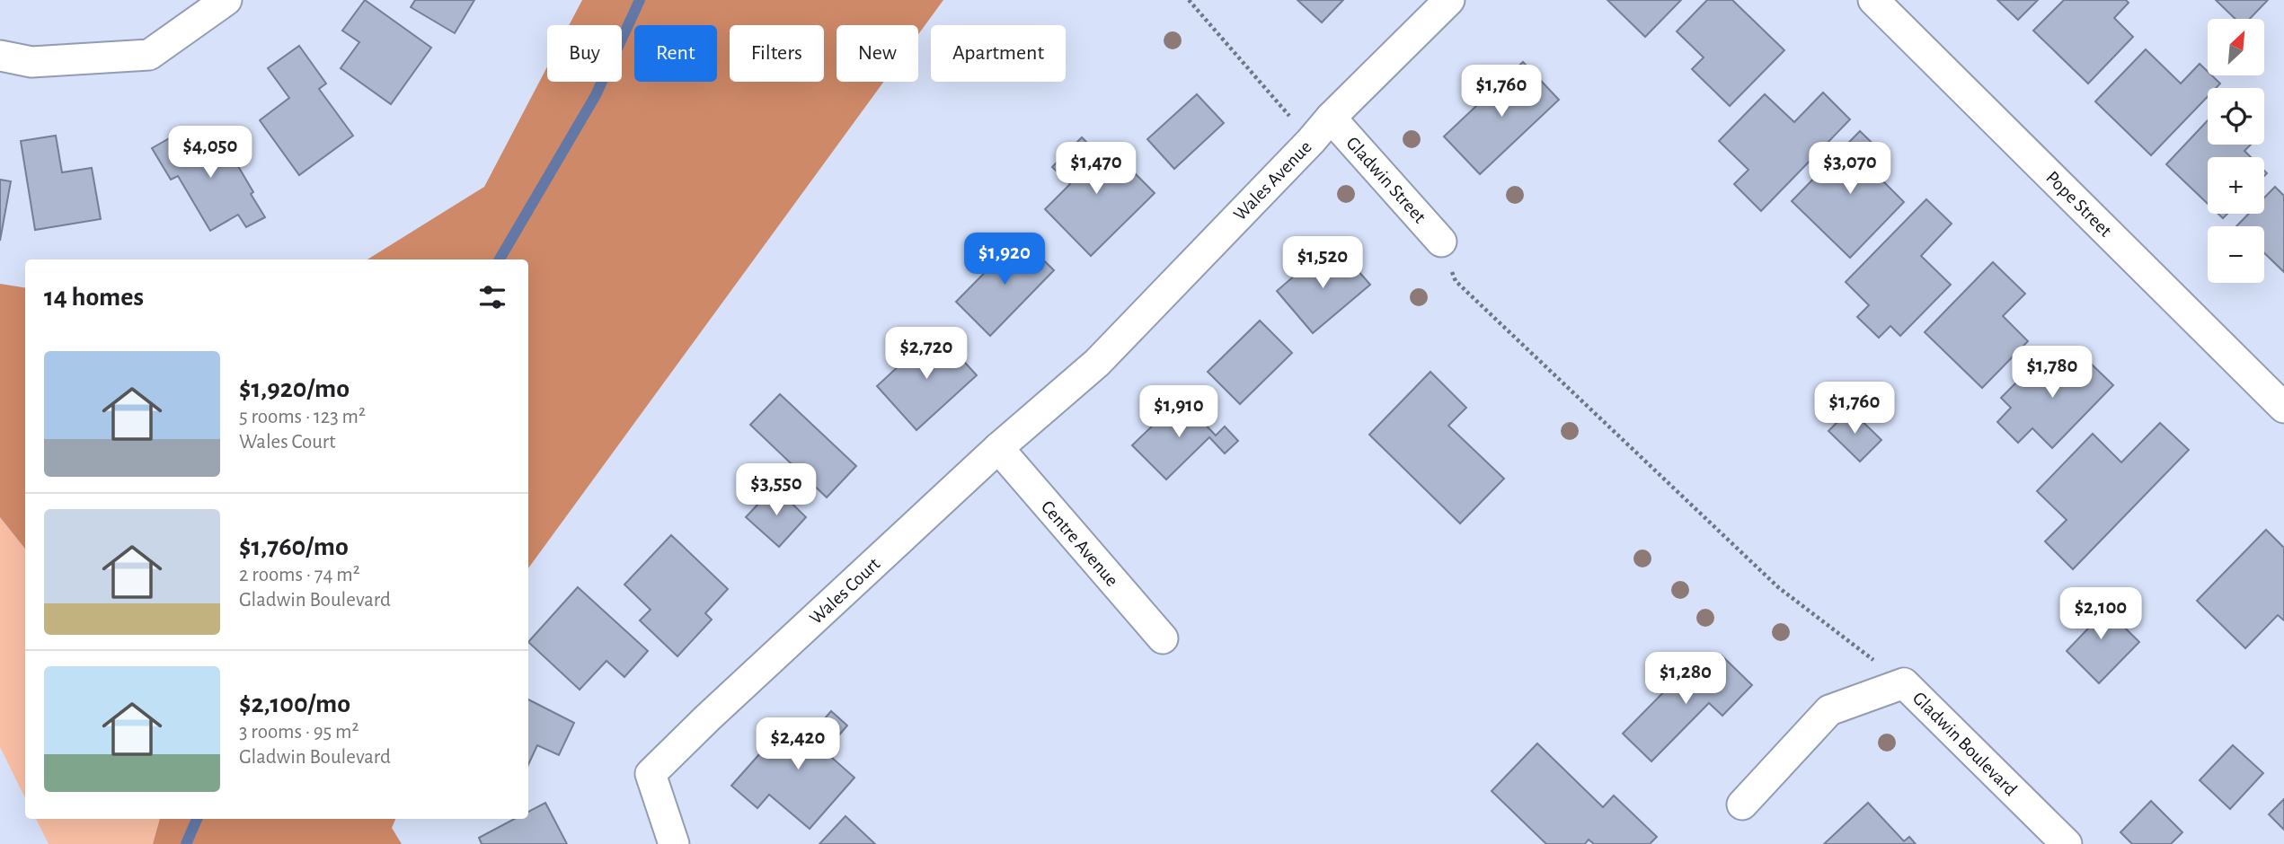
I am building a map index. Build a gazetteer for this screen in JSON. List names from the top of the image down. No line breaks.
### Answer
{"streets":{"street":["Gladwin Street","Wales Avenue","Pope Street","Centre Avenue","Wales Court","Gladwin Boulevard"]},"crossings":[["Gladwin Street","Wales Avenue"],["Wales Avenue","Wales Court"],["Centre Avenue","Wales Court"]],"north":"top right","page":{"map_buttons":["+","−"],"chip":["Buy","Rent","Filters","New","Apartment"],"price":["$1,760","$4,050","$1,470","$3,070","$1,920","$1,520","$2,720","$1,780","$1,760","$1,910","$3,550","$2,100","$1,280","$2,420"],"heading":"14 homes","list":[{"name":"$1,920/mo","note":"5 rooms · 123 m² · Wales Court"},{"name":"$1,760/mo","note":"2 rooms · 74 m² · Gladwin Boulevard"},{"name":"$2,100/mo","note":"3 rooms · 95 m² · Gladwin Boulevard"}]}}
